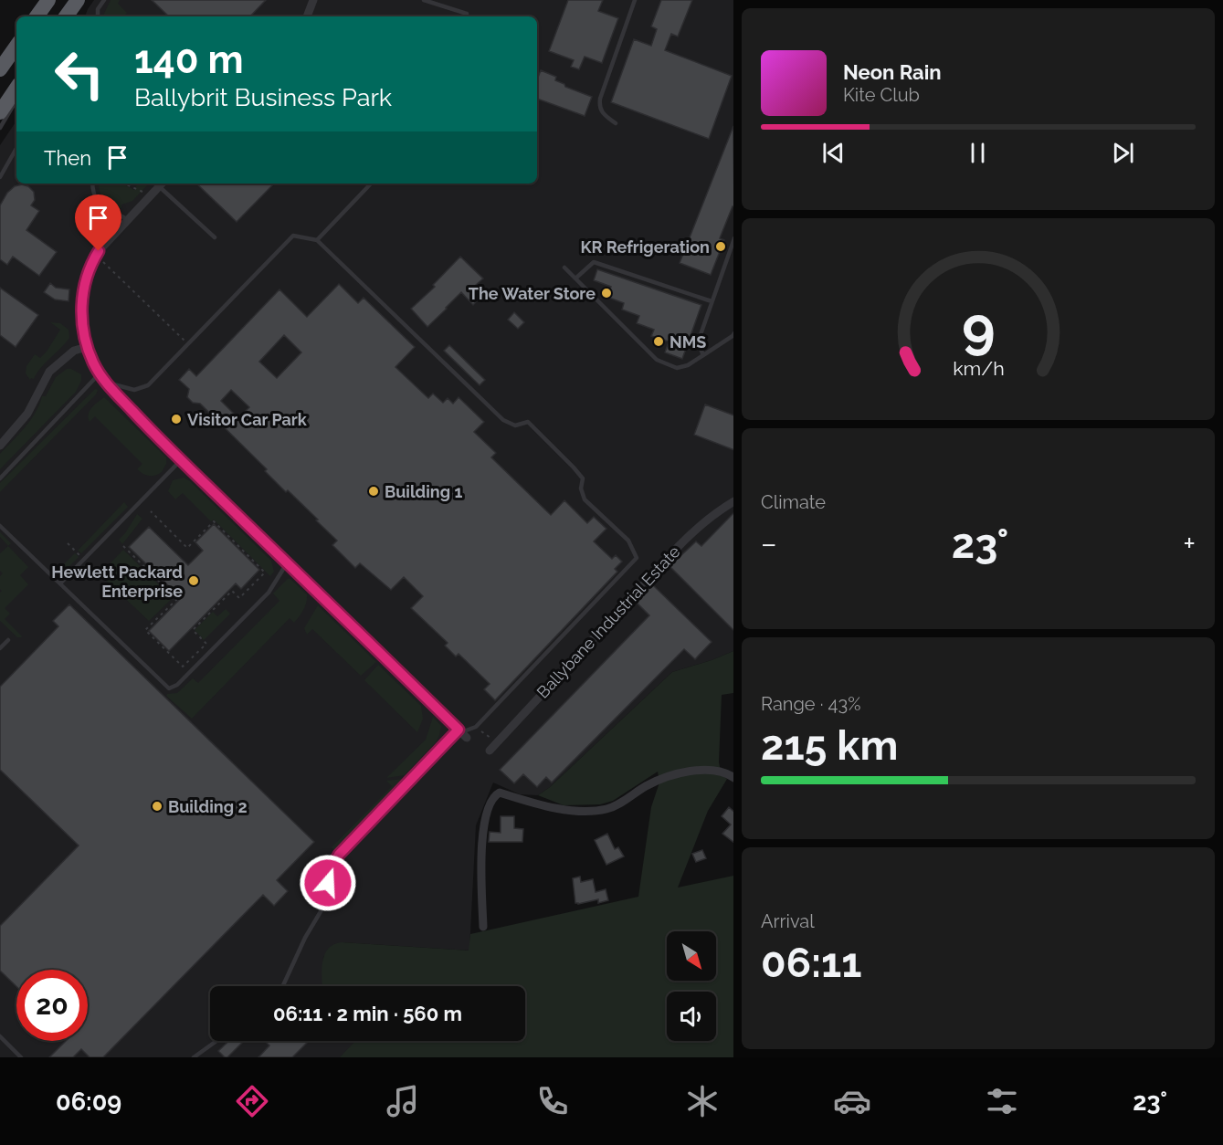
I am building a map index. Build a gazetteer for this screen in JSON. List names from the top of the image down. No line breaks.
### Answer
{"streets":{"street":["Ballybane Industrial Estate"]},"places":["KR Refrigeration","The Water Store","NMS","Visitor Car Park","Building 1","Hewlett Packard Enterprise","Building 2"],"north":"bottom right","page":{"turn":["140 m","Ballybrit Business Park"],"song":["Neon Rain","Kite Club"],"then":"Then","tile":["Climate",["Range · 43%","215 km"],["Arrival","06:11"]],"heat":["−","23°","+"],"limit":"20","trip":"06:11 · 2 min · 560 m","tabs":["06:09","23°"],"gauge":["9","km/h"]}}
